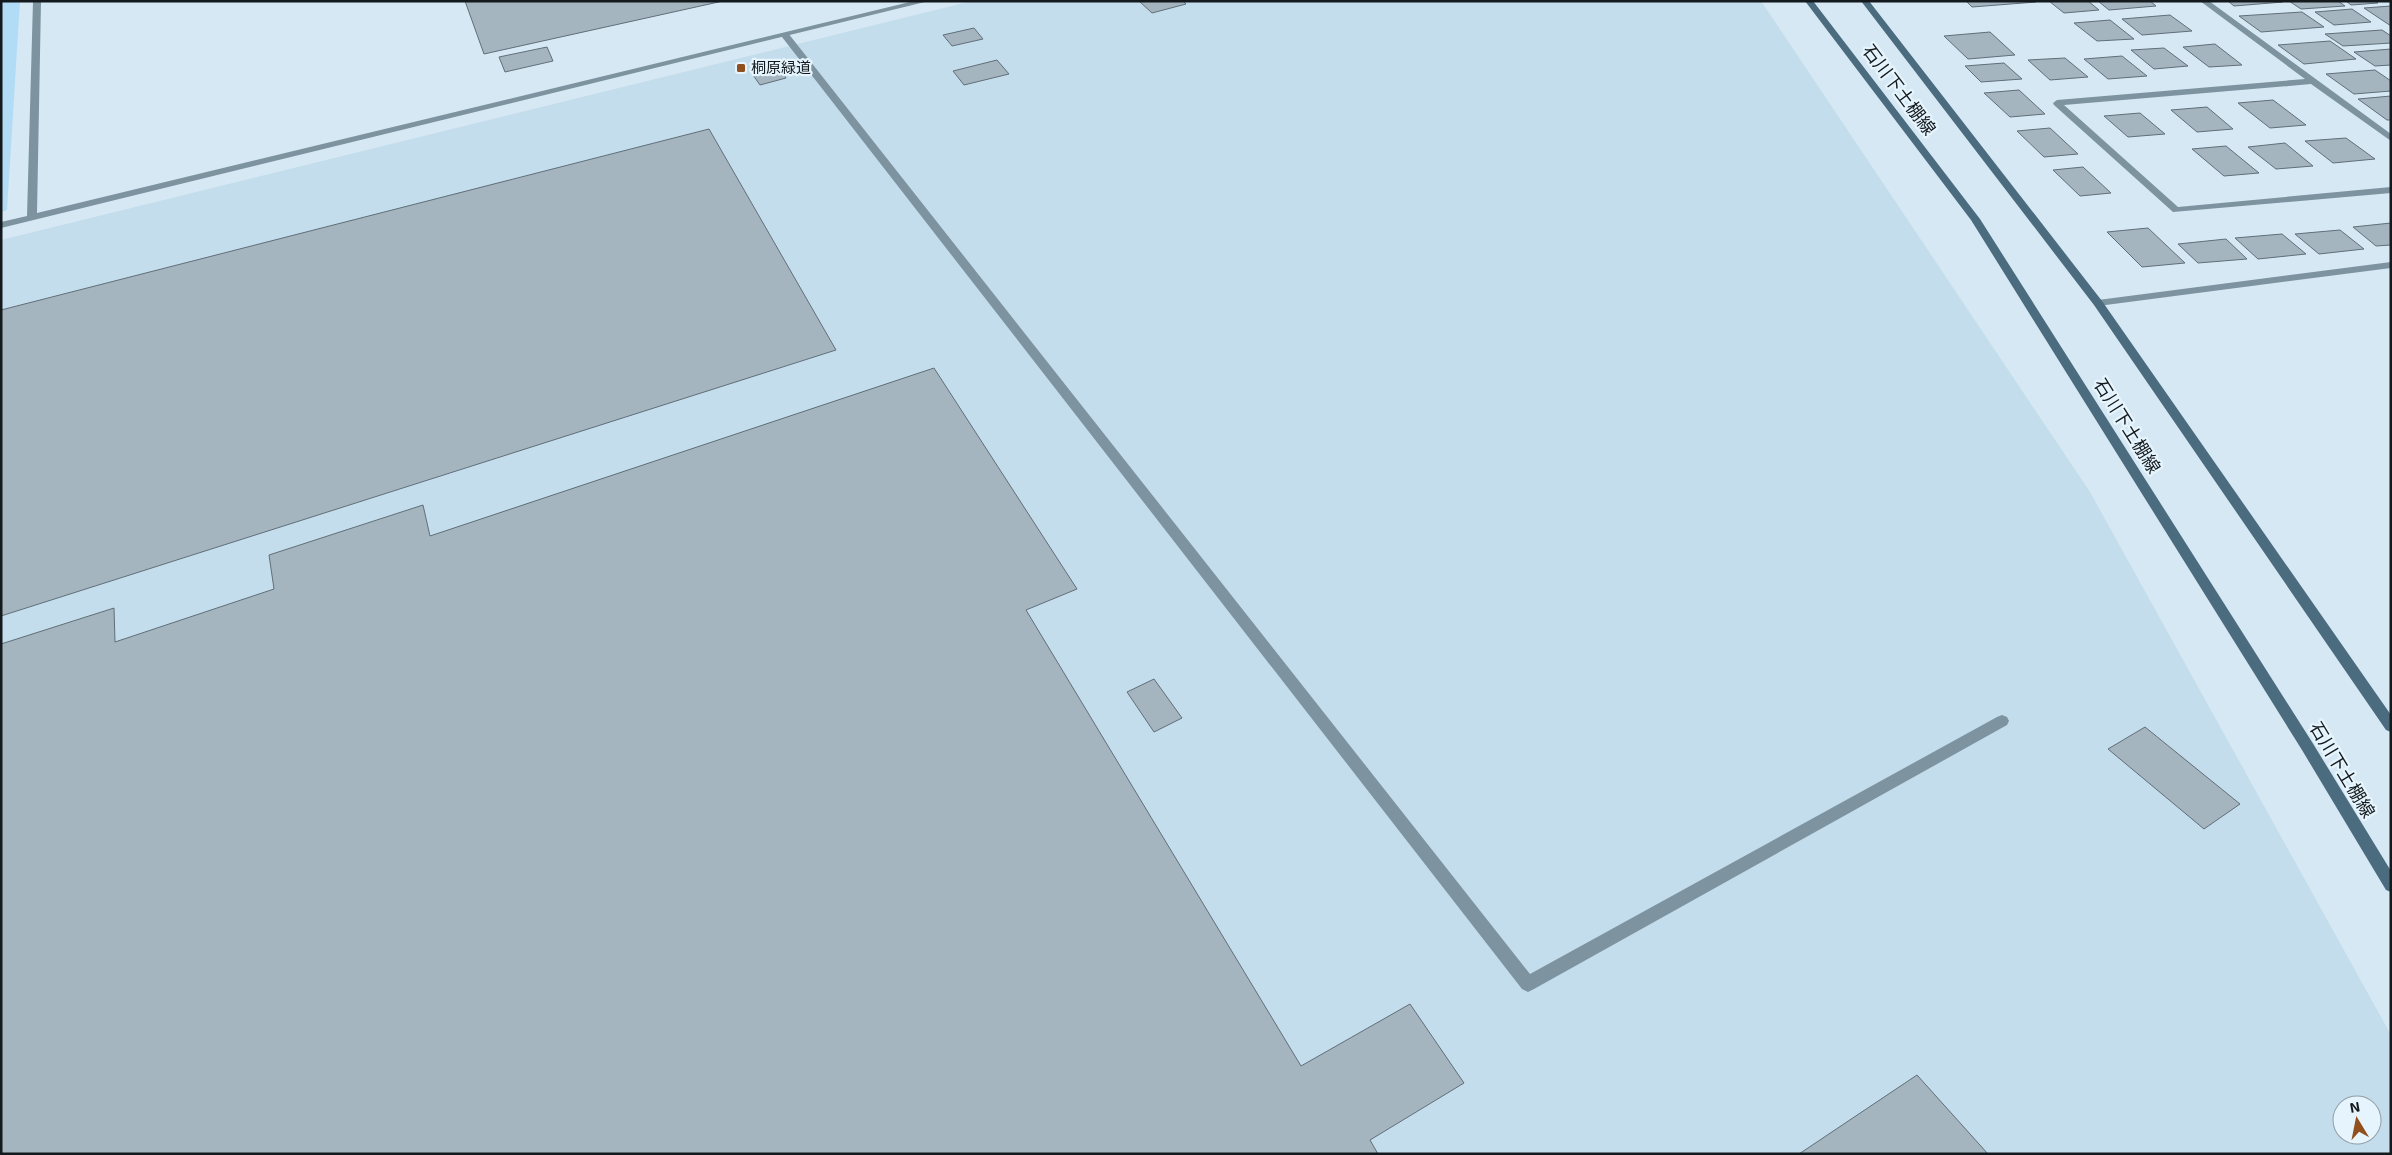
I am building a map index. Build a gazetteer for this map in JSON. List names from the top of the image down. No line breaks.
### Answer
{"streets":{"street":["石川下土棚線"]},"places":{"transit":["桐原緑道"]},"north":"top"}
